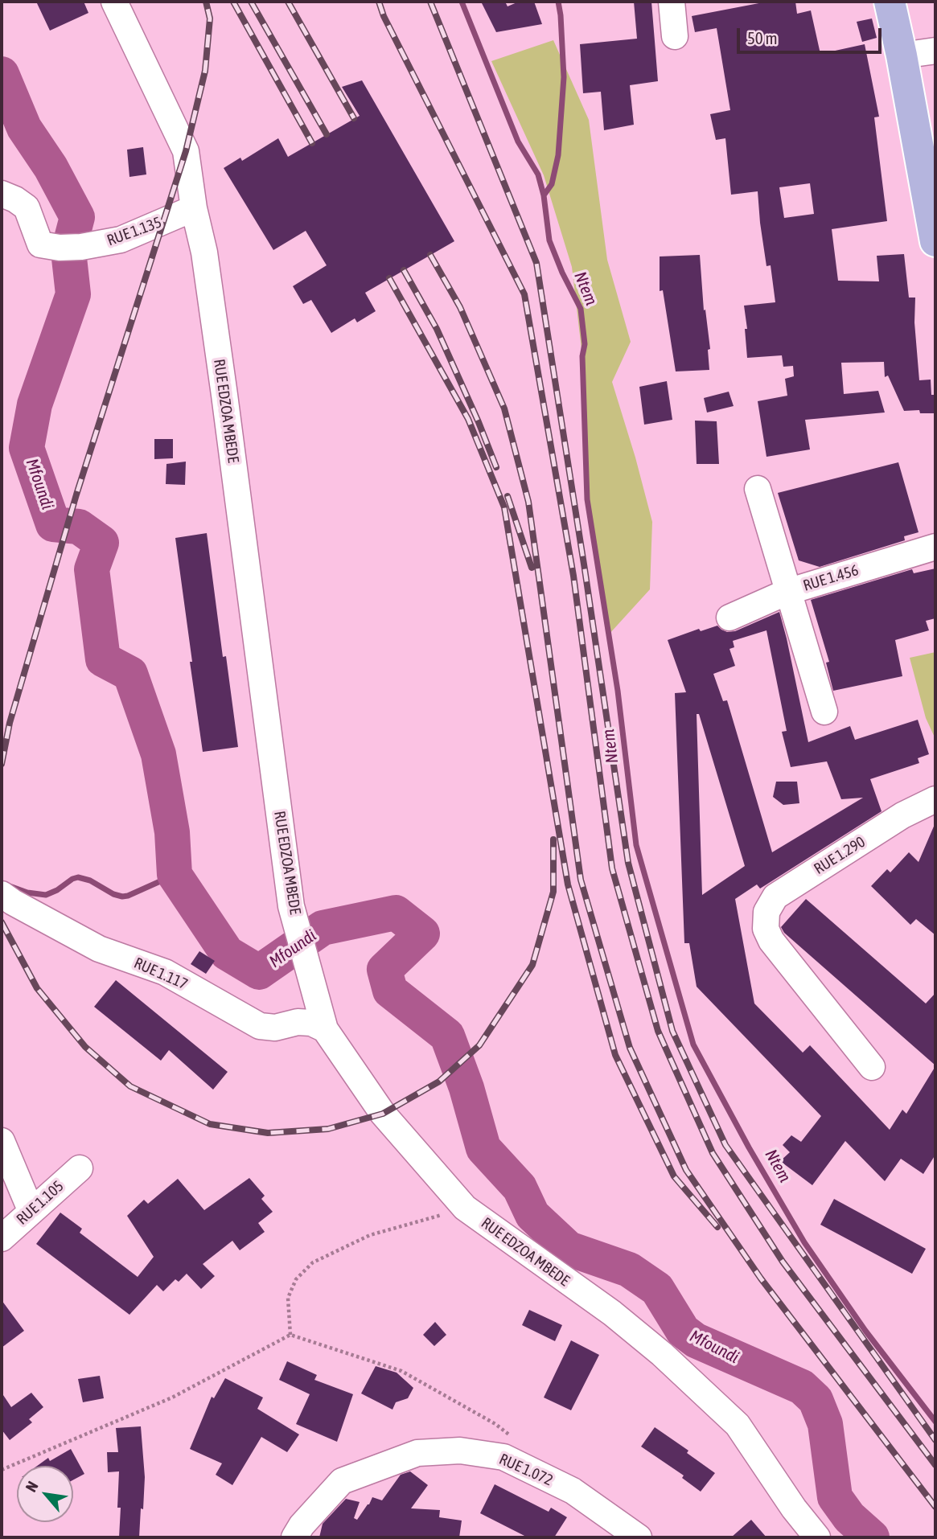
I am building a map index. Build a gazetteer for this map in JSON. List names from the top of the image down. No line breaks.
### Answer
{"streets":{"street":["RUE 1.135","RUE EDZOA MBEDE","RUE 1.456","RUE 1.290","RUE 1.117","RUE 1.105","RUE 1.072"]},"crossings":[["RUE 1.135","RUE EDZOA MBEDE"],["RUE EDZOA MBEDE","RUE 1.117"]],"water":["Ntem","Mfoundi"],"scale_bar":"50 m","north":"top left"}
